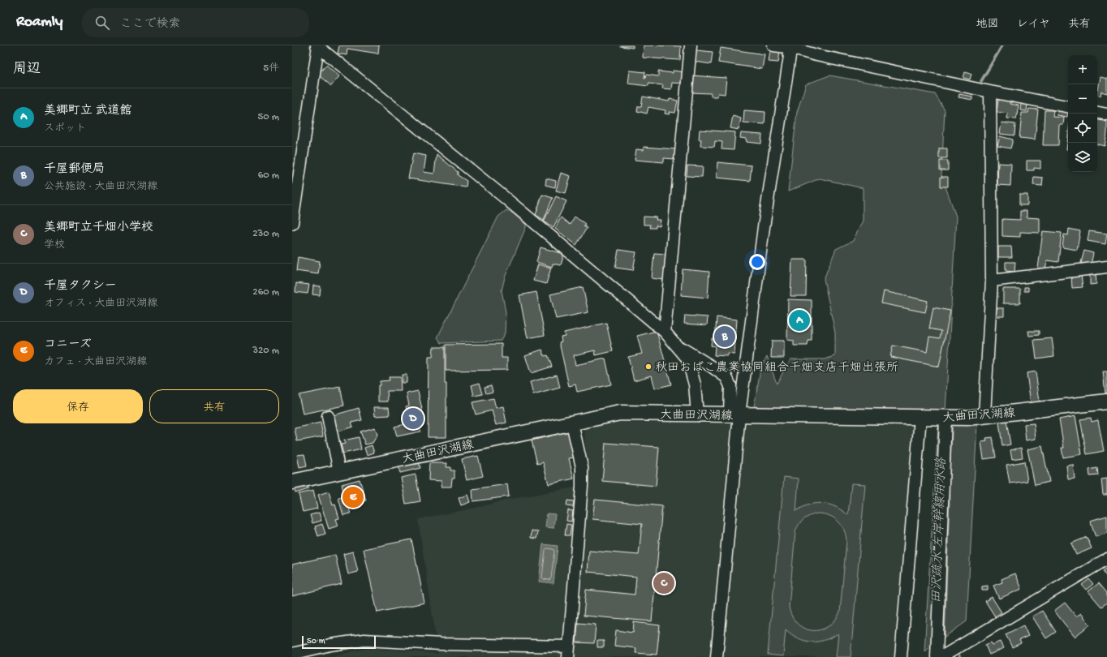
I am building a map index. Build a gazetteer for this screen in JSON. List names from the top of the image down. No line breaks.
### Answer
{"streets":{"main road":["大曲田沢湖線"]},"water":["田沢疏水 左岸幹線用水路"],"places":["秋田おばこ農業協同組合千畑支店千畑出張所"],"scale_bar":"50 m","page":{"header":"Roamly","search":"ここで検索","nav":["地図","レイヤ","共有"],"heading":["周辺","5件"],"map_buttons":["+","−"],"list":[{"mark":"A","name":"美郷町立 武道館","note":"スポット","value":"50 m"},{"mark":"B","name":"千屋郵便局","note":"公共施設 · 大曲田沢湖線","value":"60 m"},{"mark":"C","name":"美郷町立千畑小学校","note":"学校","value":"230 m"},{"mark":"D","name":"千屋タクシー","note":"オフィス · 大曲田沢湖線","value":"260 m"},{"mark":"E","name":"コニーズ","note":"カフェ · 大曲田沢湖線","value":"320 m"}],"pins":["A","B","D","E","C"],"buttons":["保存","共有"],"scale":"50 m"}}
